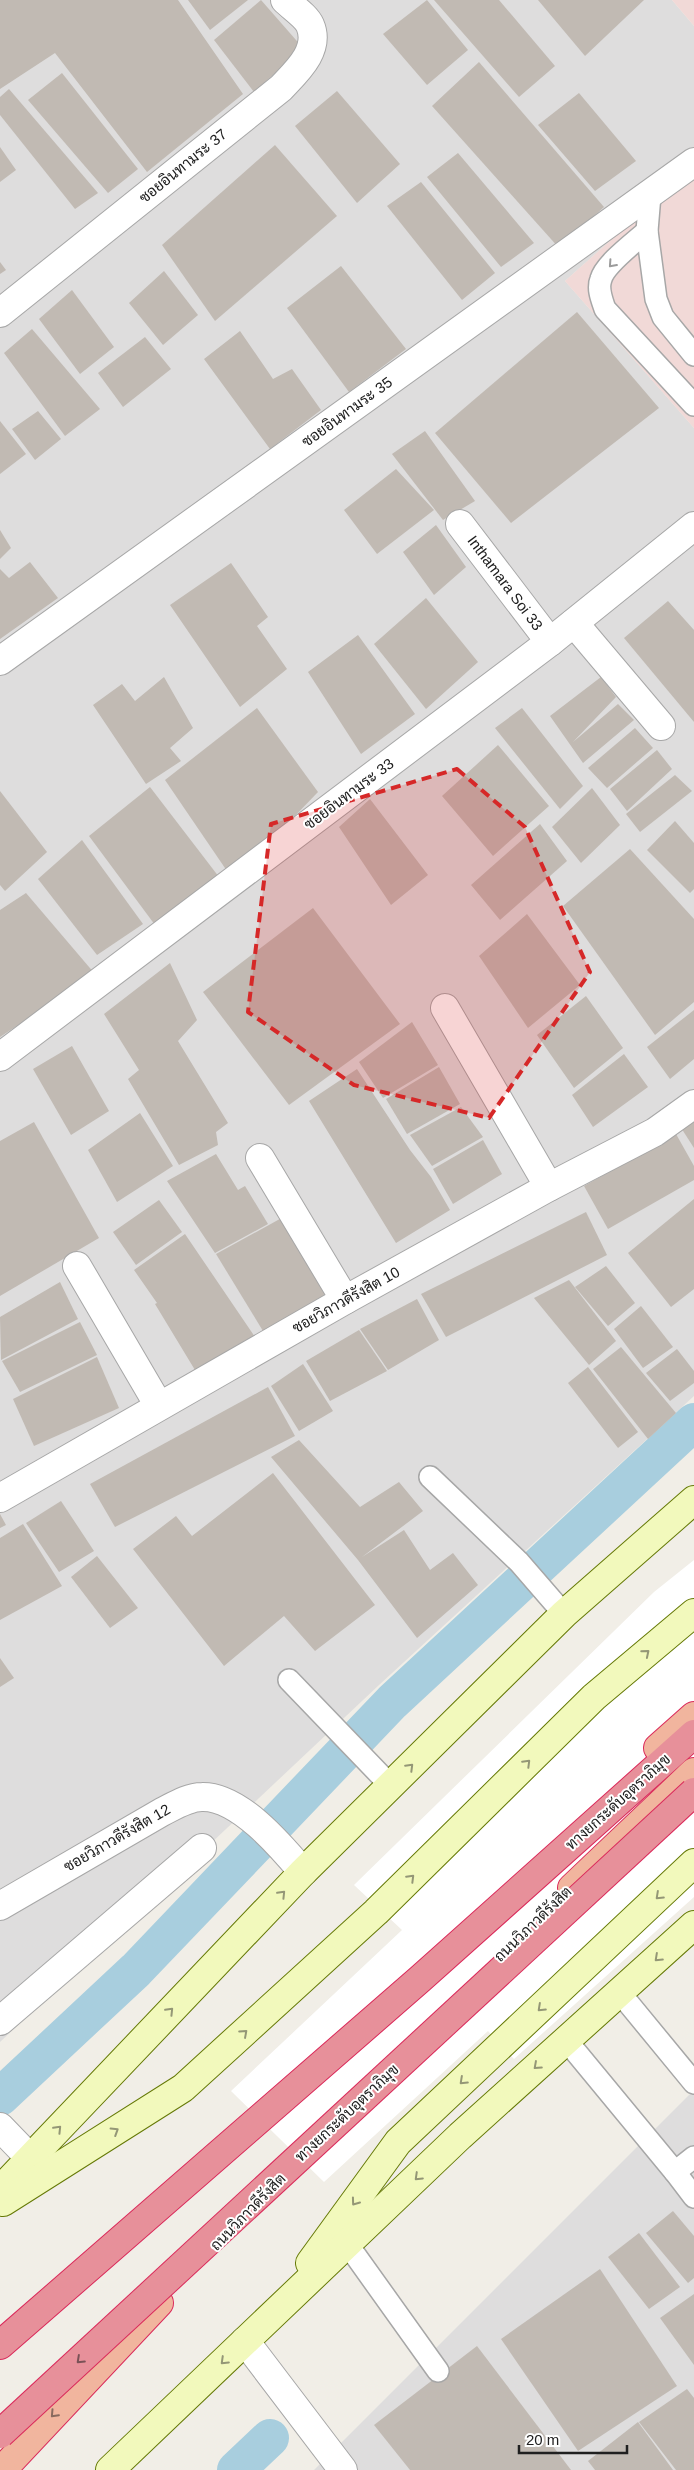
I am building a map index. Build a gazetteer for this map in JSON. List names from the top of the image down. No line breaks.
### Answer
{"streets":{"highway":["ทางยกระดับอุตราภิมุข","ถนนวิภาวดีรังสิต"],"street":["ซอยอินทามระ 37","ซอยอินทามระ 35","Inthamara Soi 33","ซอยอินทามระ 33","ซอยวิภาวดีรังสิต 10","ซอยวิภาวดีรังสิต 12"]},"crossings":[["Inthamara Soi 33","ซอยอินทามระ 33"]],"scale_bar":"20 m"}
